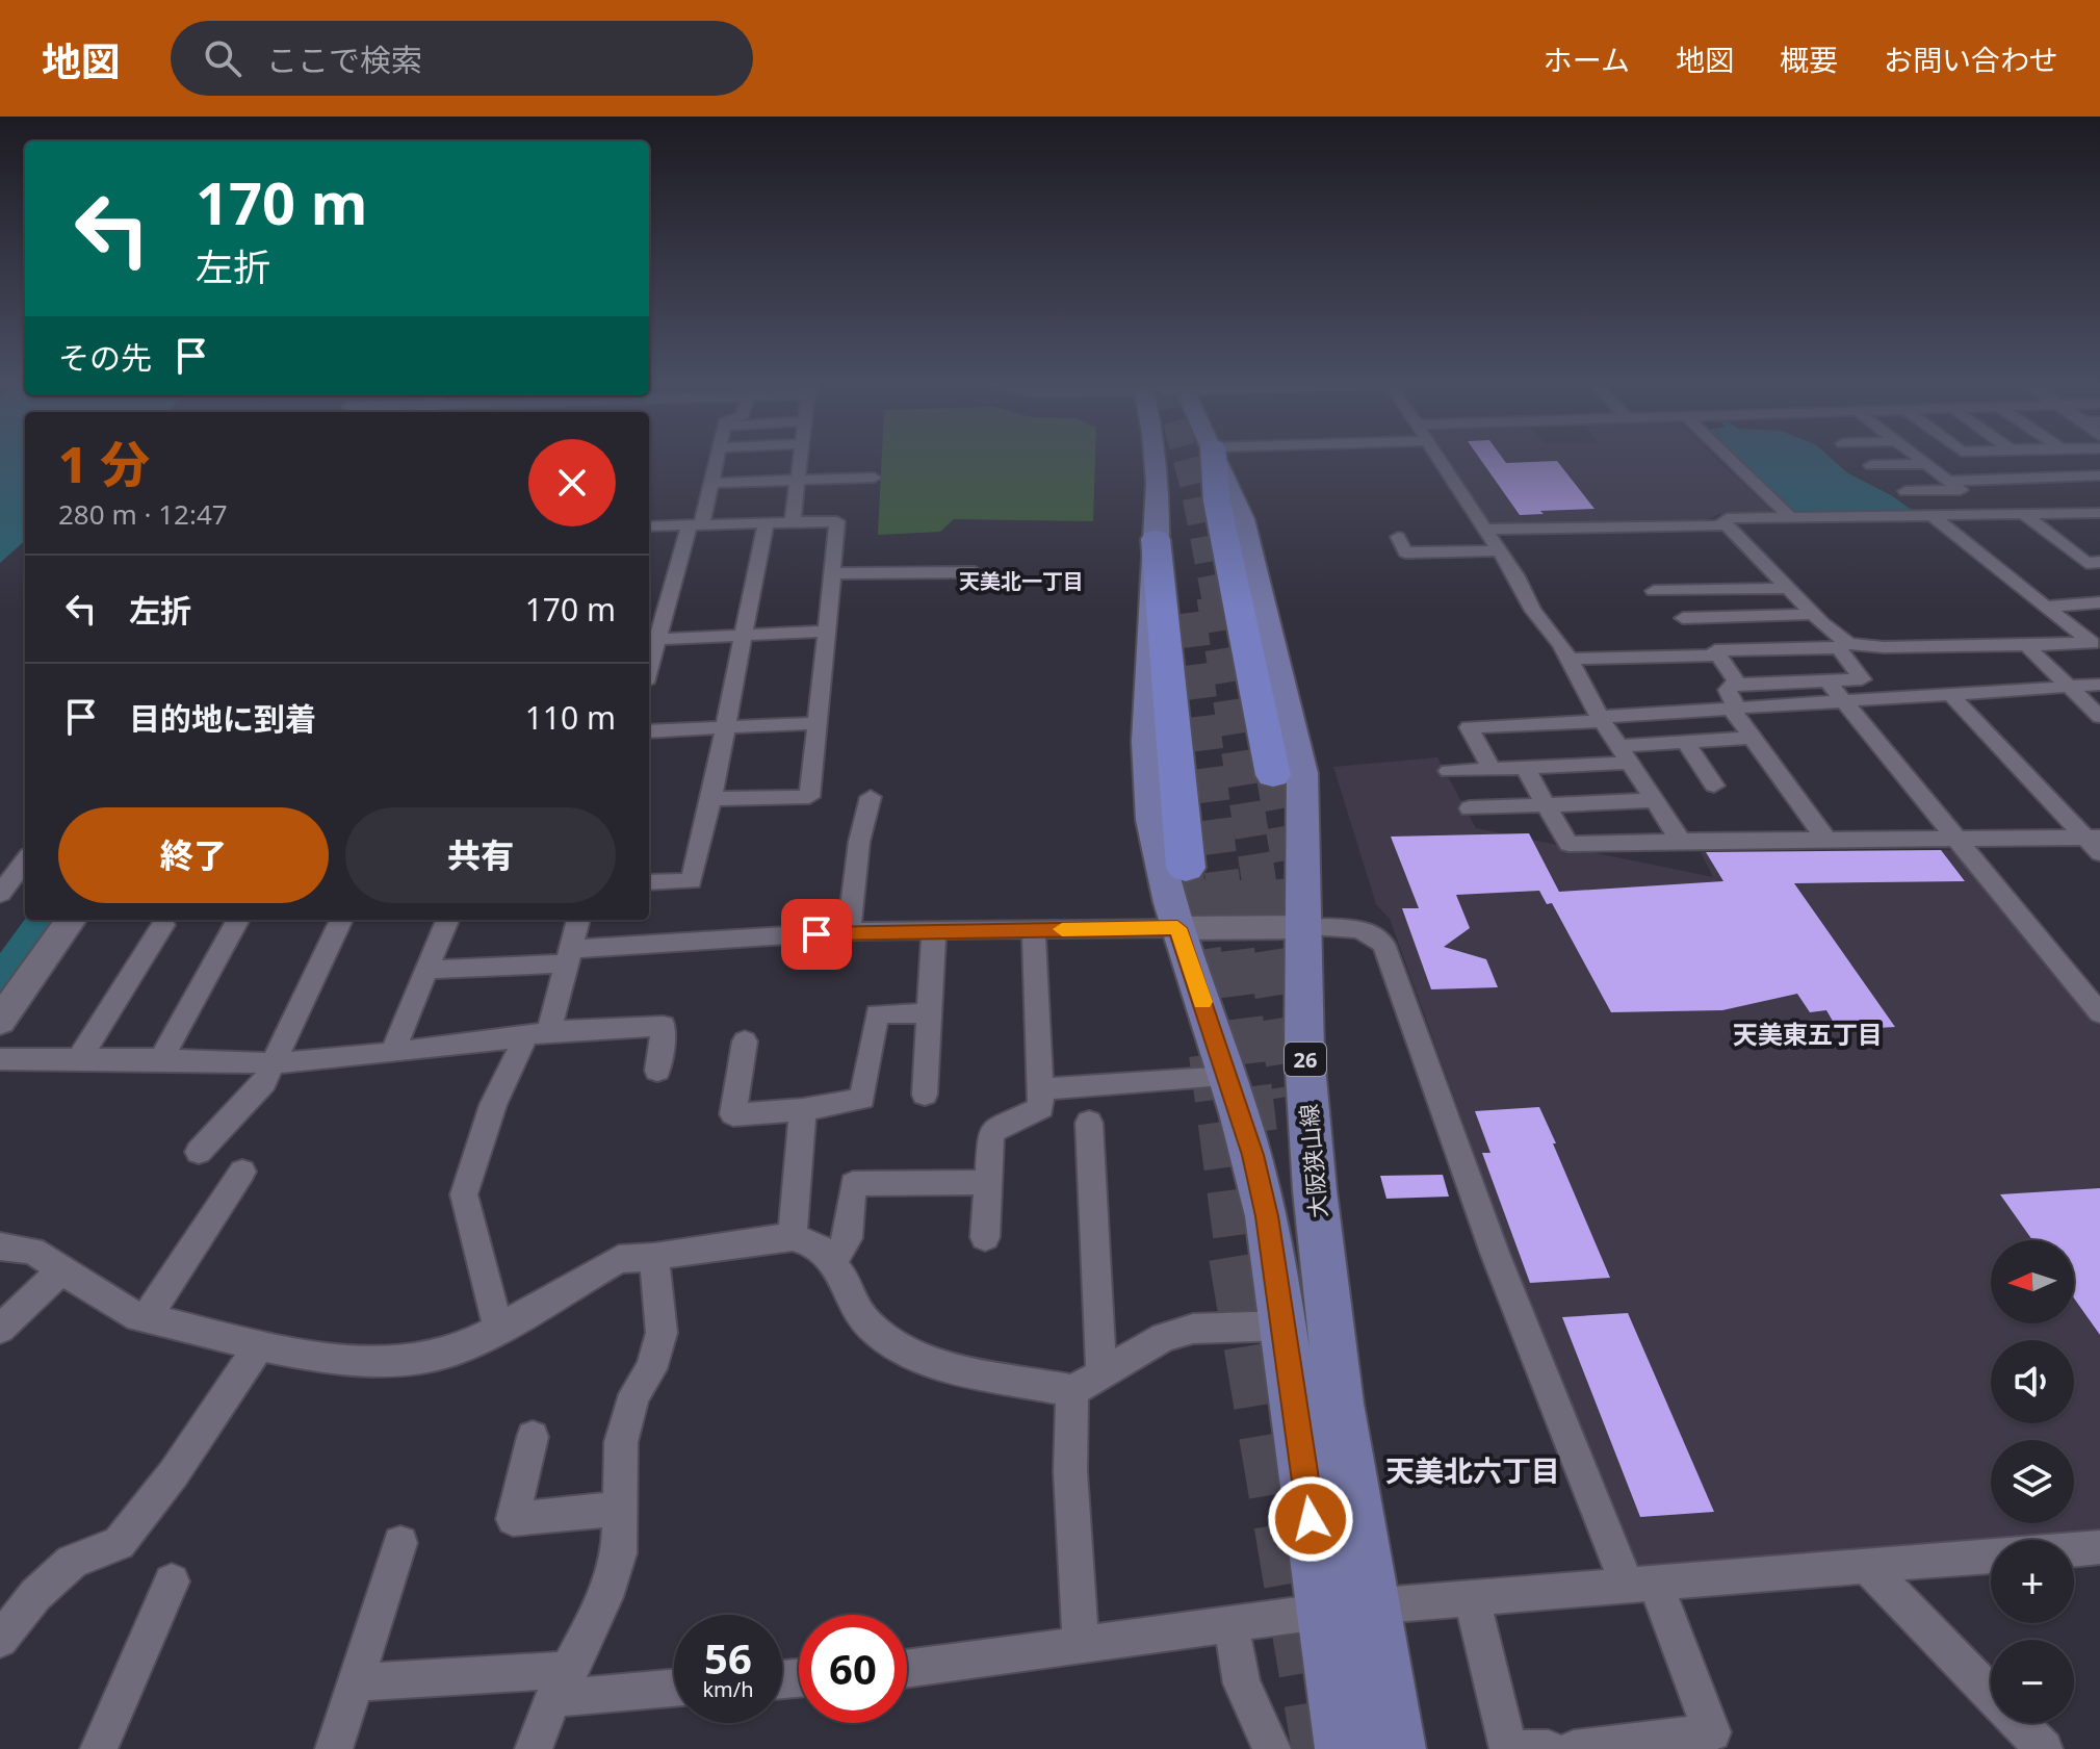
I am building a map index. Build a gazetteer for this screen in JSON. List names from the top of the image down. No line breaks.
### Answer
{"streets":{"main road":["26","大阪狭山線"]},"districts":["天美北一丁目","天美東五丁目","天美北六丁目"],"north":"left","page":{"header":"地図","search":"ここで検索","nav":["ホーム","地図","概要","お問い合わせ"],"turn":["170 m","左折"],"then":"その先","heading":["1 分","280 m · 12:47"],"list":[{"name":"左折","value":"170 m"},{"name":"目的地に到着","value":"110 m"}],"buttons":["終了","共有"],"map_buttons":["+","−"],"speed":"56 km/h","limit":"60"}}
